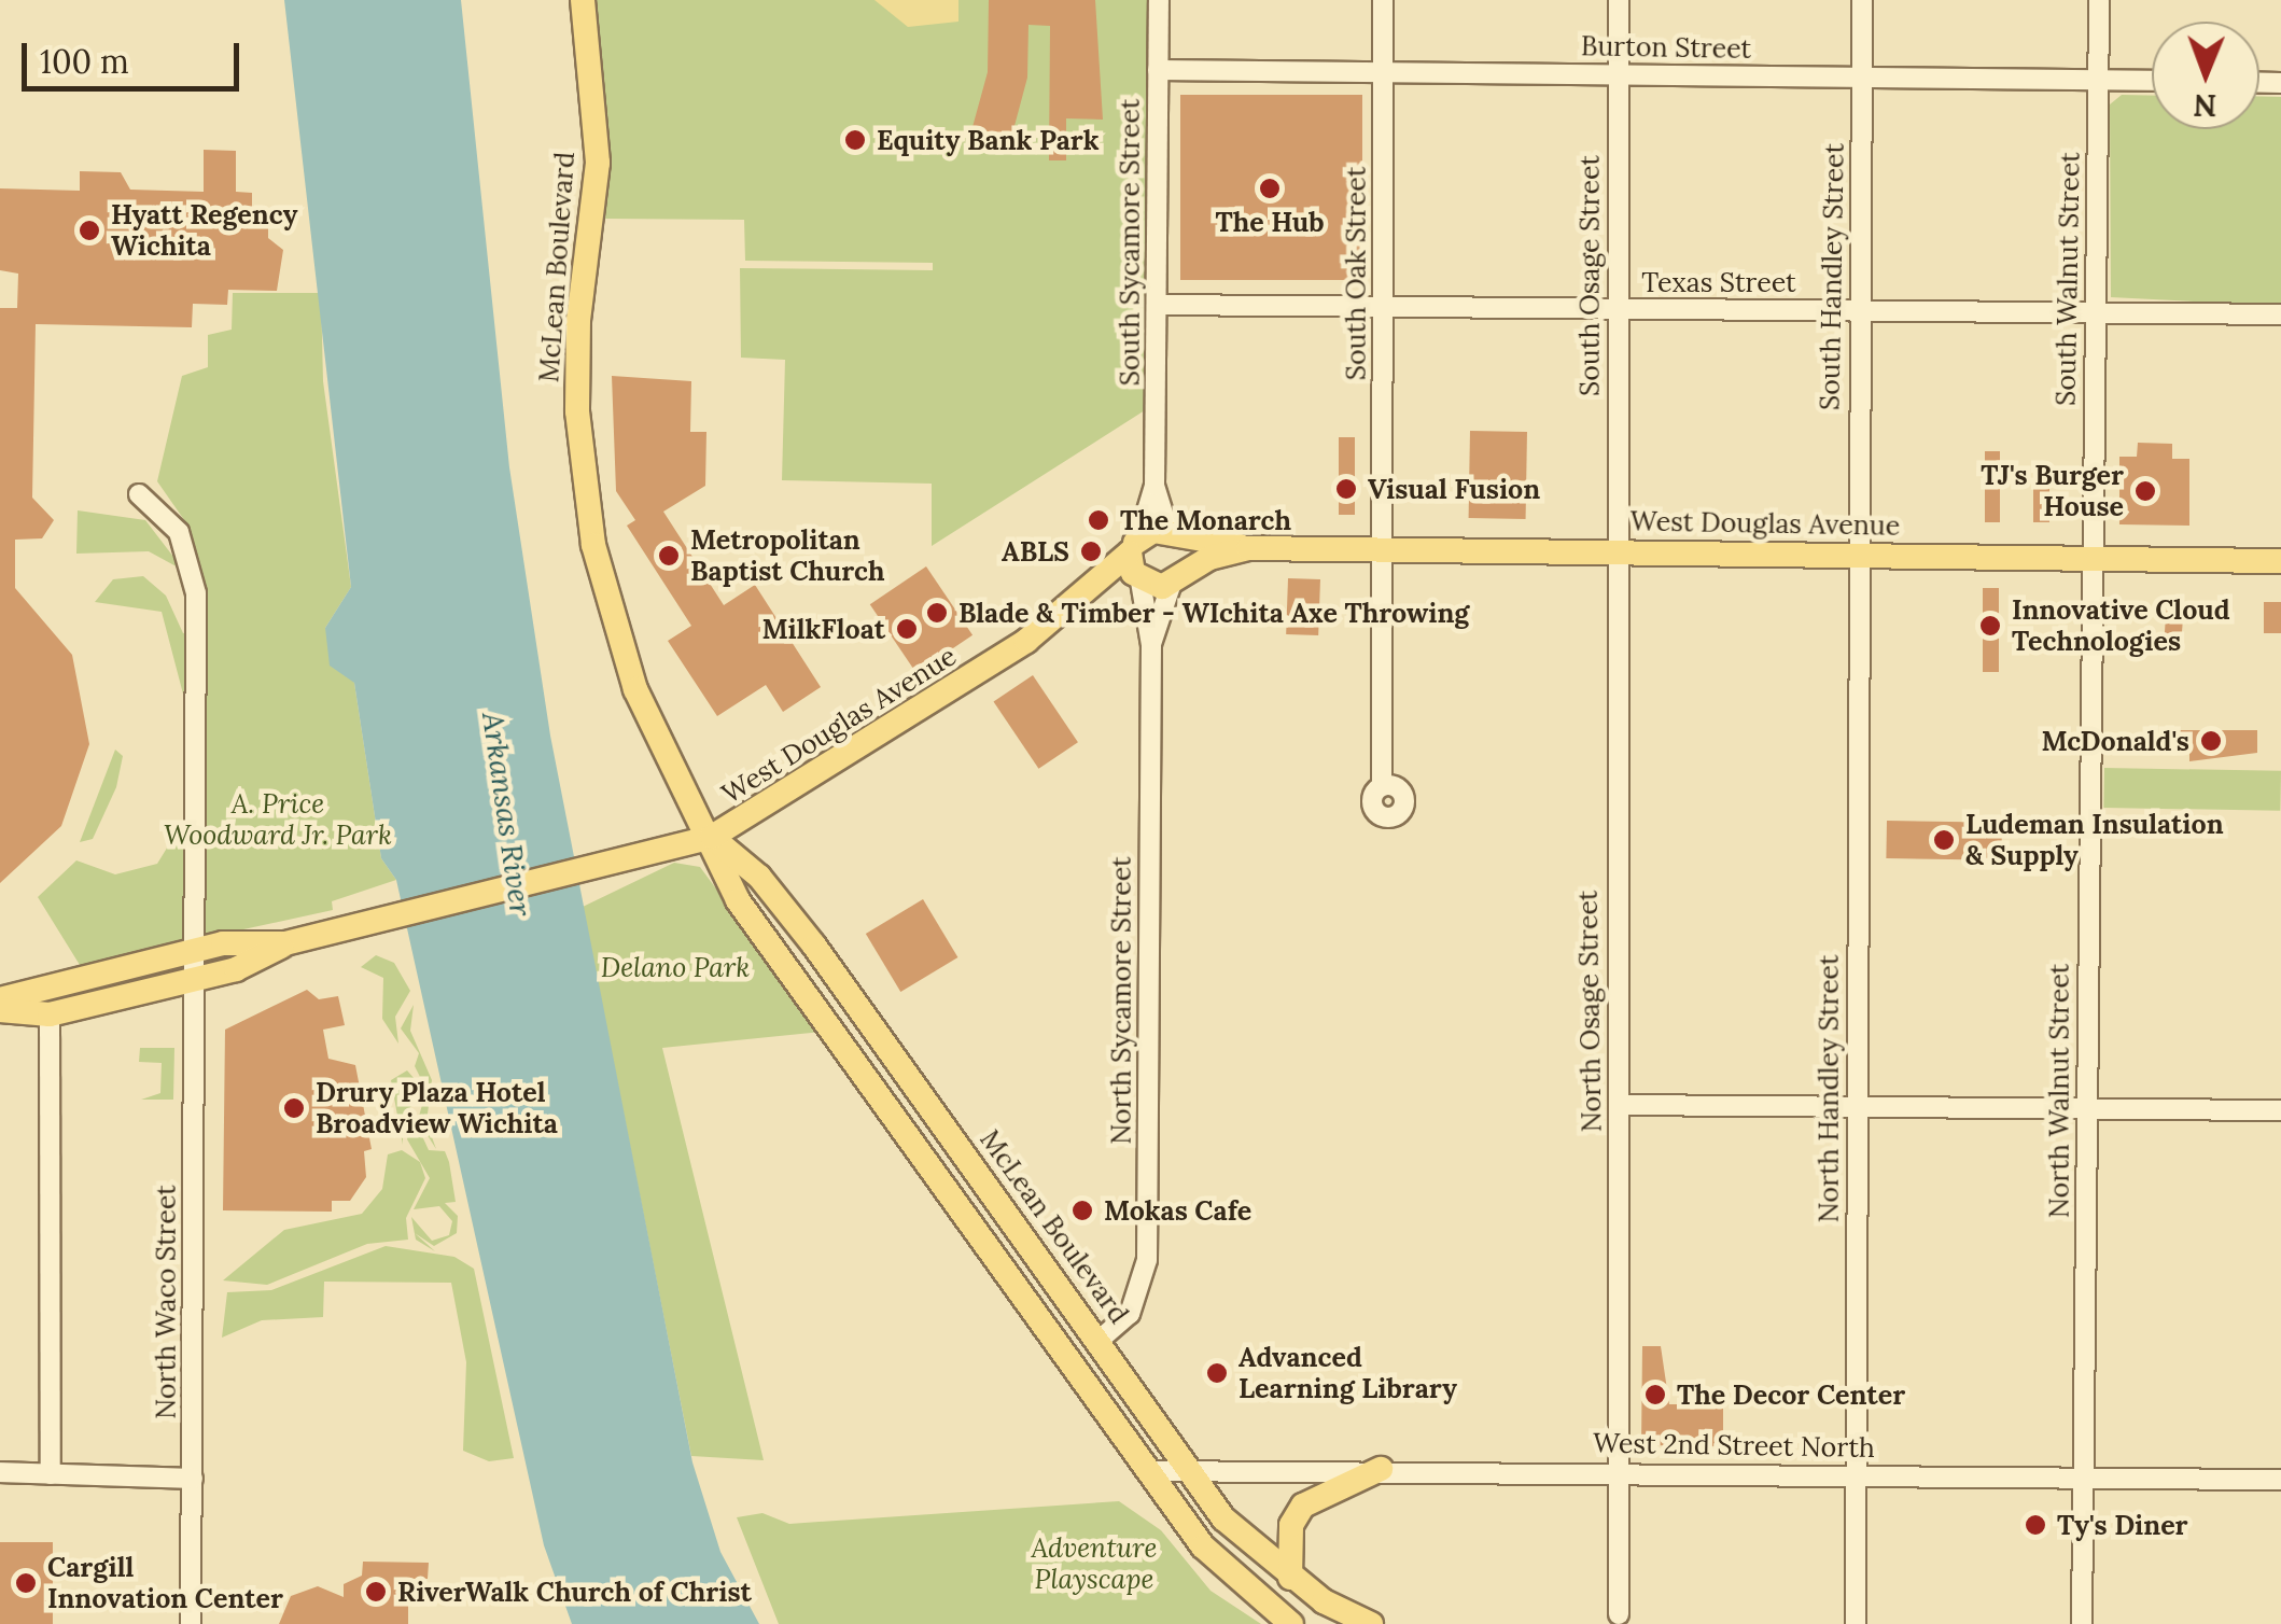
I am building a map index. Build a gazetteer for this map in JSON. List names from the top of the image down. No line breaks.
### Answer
{"streets":{"main road":["McLean Boulevard","West Douglas Avenue"],"street":["Burton Street","South Sycamore Street","South Oak Street","South Osage Street","South Handley Street","South Walnut Street","Texas Street","North Sycamore Street","North Osage Street","North Handley Street","North Walnut Street","North Waco Street","West 2nd Street North"]},"crossings":[["Burton Street","South Sycamore Street"],["Burton Street","South Oak Street"],["Burton Street","South Osage Street"],["Burton Street","South Handley Street"],["Burton Street","South Walnut Street"],["South Sycamore Street","Texas Street"],["South Sycamore Street","West Douglas Avenue"],["McLean Boulevard","West Douglas Avenue"],["McLean Boulevard","North Sycamore Street"],["McLean Boulevard","West 2nd Street North"],["South Oak Street","Texas Street"],["South Oak Street","West Douglas Avenue"],["South Osage Street","Texas Street"],["South Osage Street","West Douglas Avenue"],["South Osage Street","North Osage Street"],["South Handley Street","Texas Street"],["South Handley Street","West Douglas Avenue"],["South Handley Street","North Handley Street"],["South Walnut Street","Texas Street"],["South Walnut Street","West Douglas Avenue"],["South Walnut Street","North Walnut Street"],["West Douglas Avenue","North Sycamore Street"],["West Douglas Avenue","North Osage Street"],["West Douglas Avenue","North Handley Street"],["West Douglas Avenue","North Walnut Street"],["West Douglas Avenue","North Waco Street"],["North Osage Street","West 2nd Street North"],["North Handley Street","West 2nd Street North"],["North Walnut Street","West 2nd Street North"]],"water":["Arkansas River"],"parks":["A. Price Woodward Jr. Park","Delano Park","Adventure Playscape"],"places":["Equity Bank Park","The Hub","Hyatt Regency Wichita","Visual Fusion","TJ's Burger House","The Monarch","ABLS","Metropolitan Baptist Church","Blade & Timber - WIchita Axe Throwing","Innovative Cloud Technologies","MilkFloat","McDonald's","Ludeman Insulation & Supply","Drury Plaza Hotel Broadview Wichita","Mokas Cafe","Advanced Learning Library","The Decor Center","Ty's Diner","Cargill Innovation Center","RiverWalk Church of Christ"],"scale_bar":"100 m","north":"bottom"}
